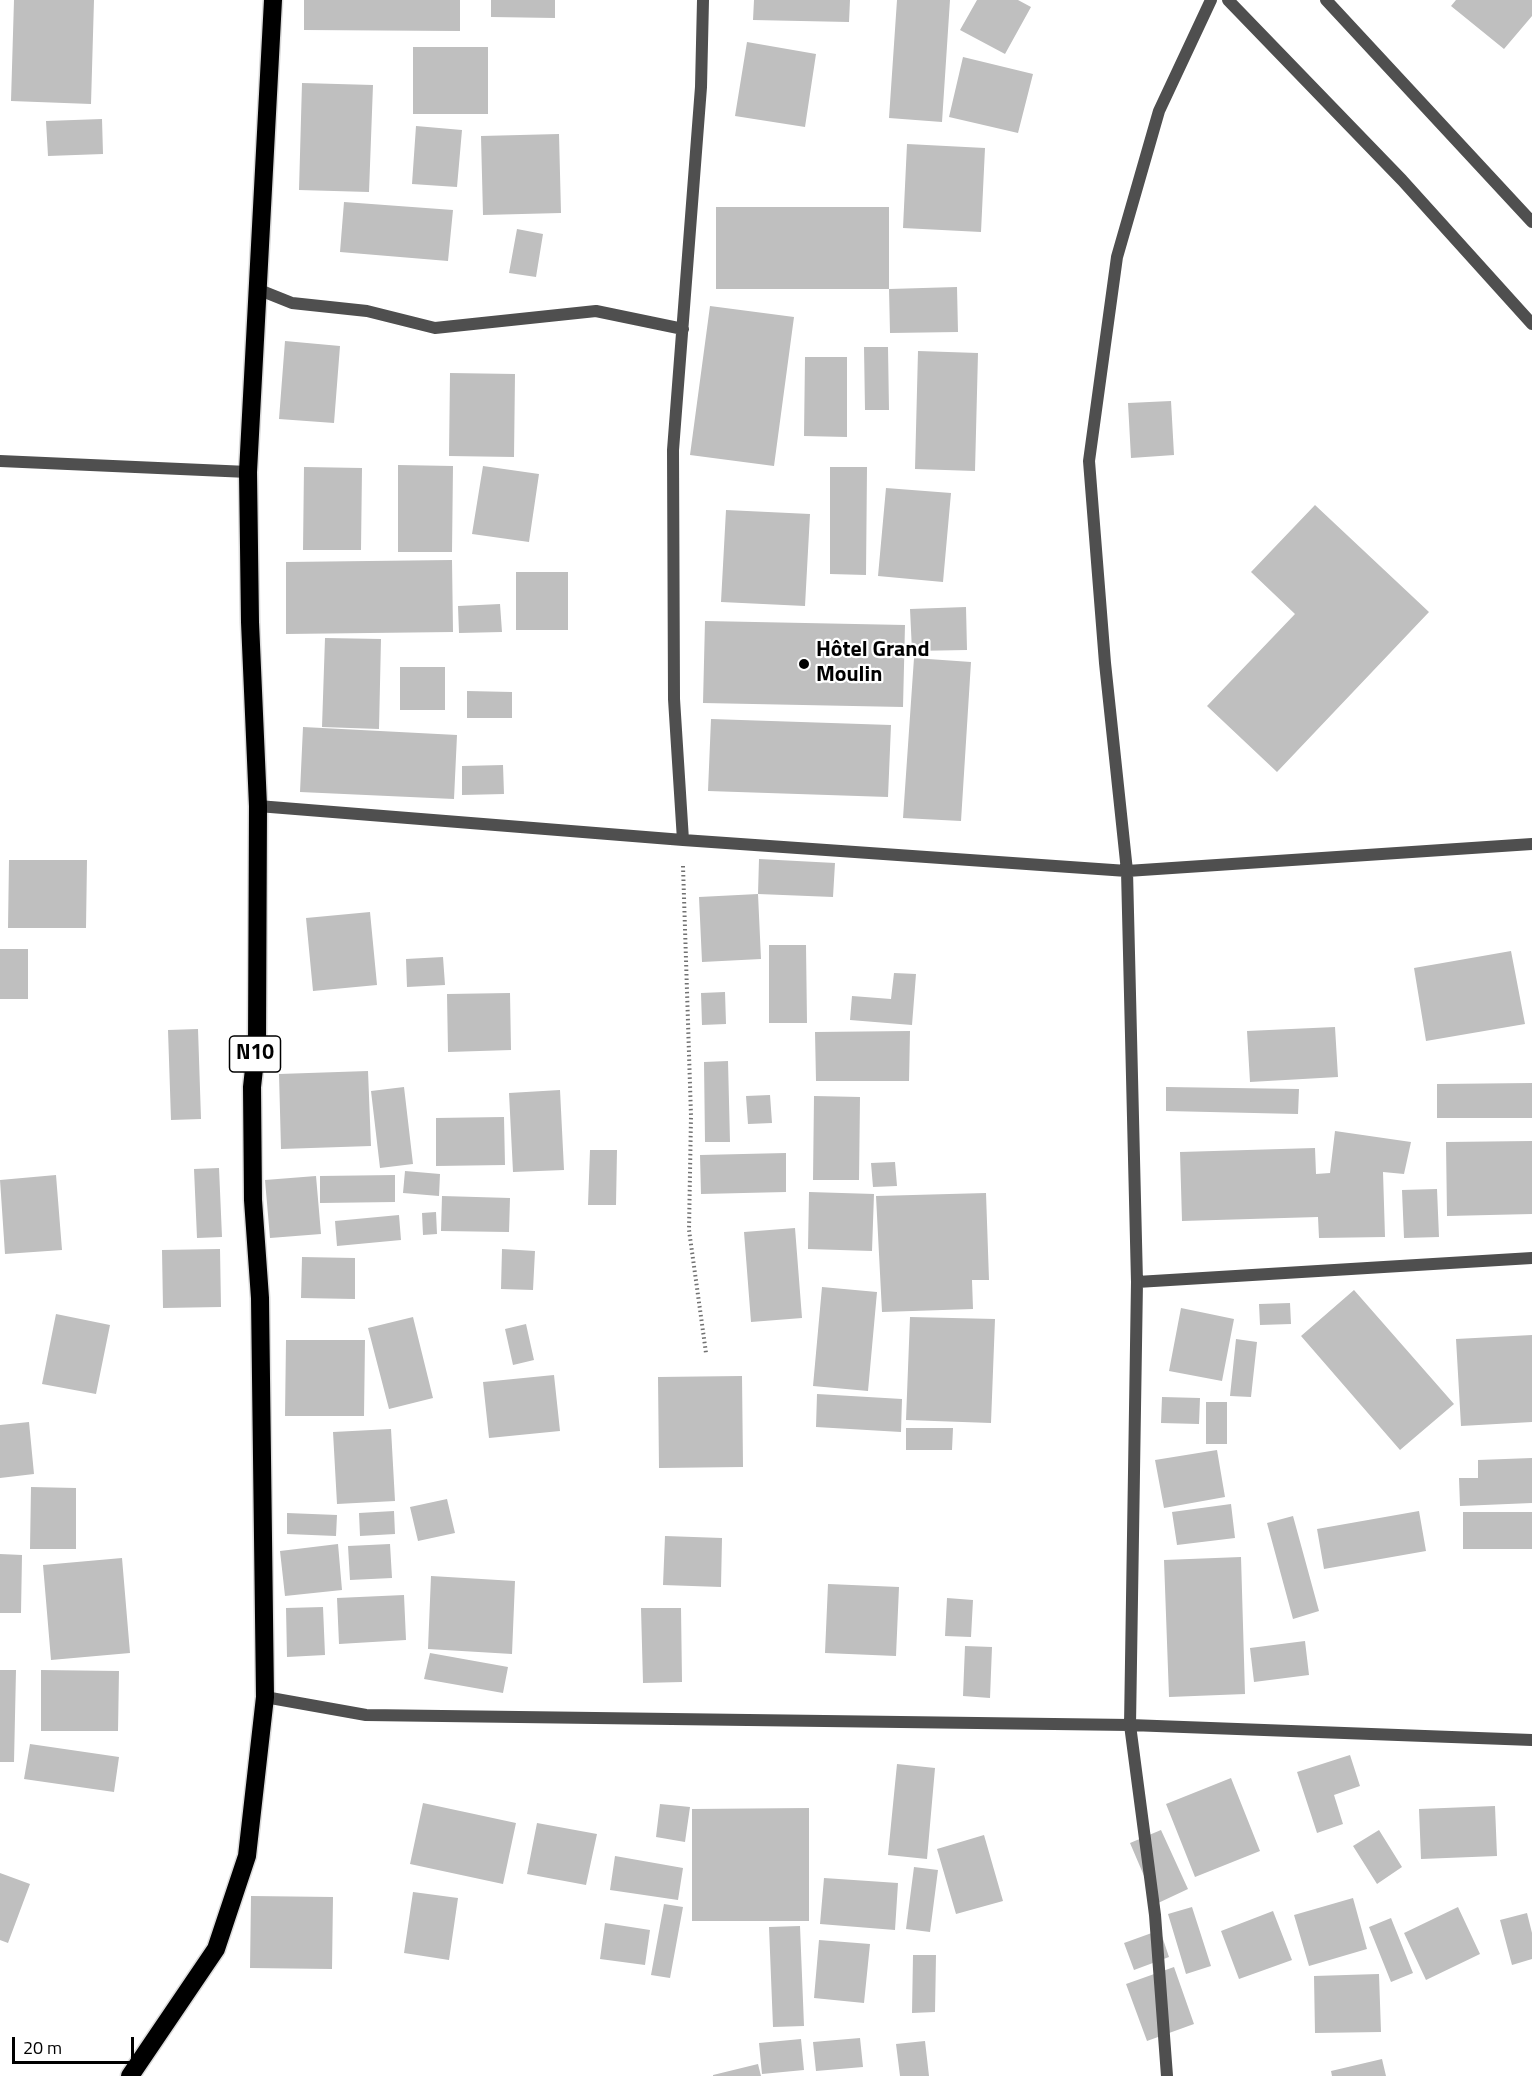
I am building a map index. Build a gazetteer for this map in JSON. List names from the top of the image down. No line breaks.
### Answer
{"streets":{"highway":["N10"]},"places":["Hôtel Grand Moulin"],"scale_bar":"20 m"}
